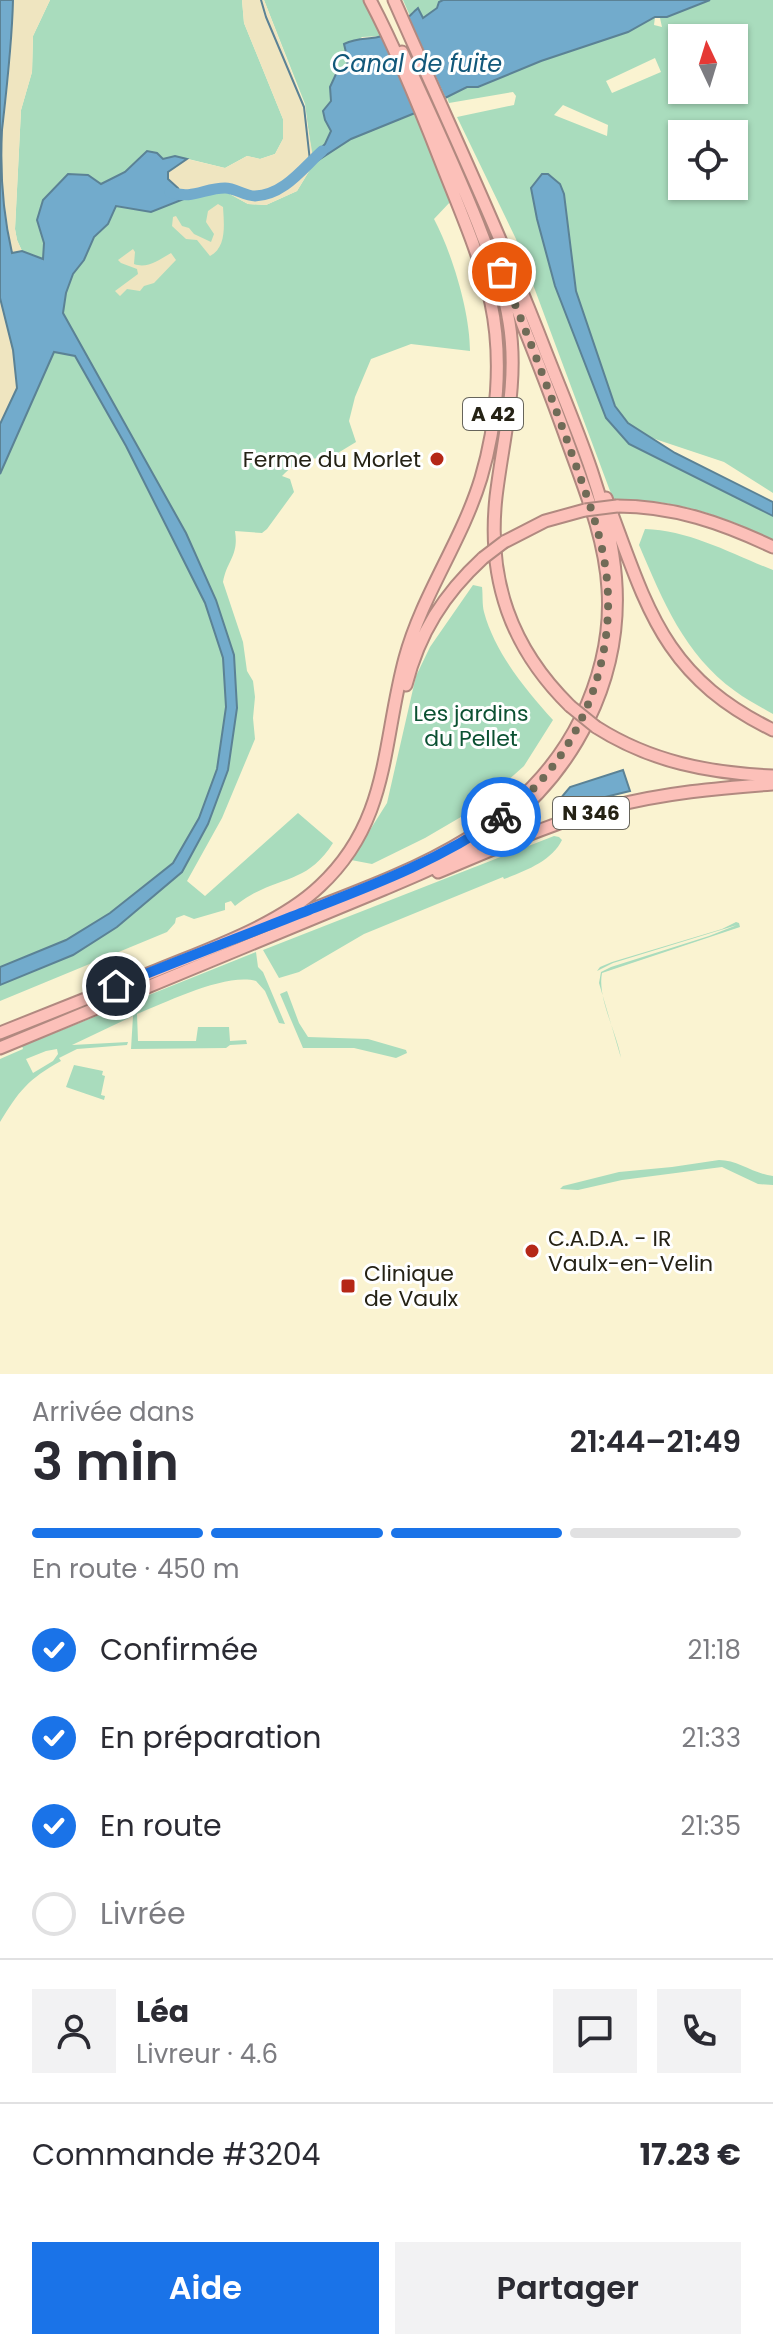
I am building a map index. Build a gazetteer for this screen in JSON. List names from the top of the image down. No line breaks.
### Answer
{"streets":{"highway":["A 42","N 346"]},"water":["Canal de fuite"],"parks":["Les jardins du Pellet"],"places":{"other":["Ferme du Morlet","C.A.D.A. - IR Vaulx-en-Velin"],"transit":["Clinique de Vaulx"]},"north":"top","page":{"heading":["3 min","Arrivée dans","21:44–21:49"],"panel":["Léa","Livreur · 4.6","Commande #3204","17.23 €"],"bar":"En route · 450 m","list":[["Confirmée","21:18"],["En préparation","21:33"],["En route","21:35"],"Livrée"],"buttons":["Aide","Partager"]}}
